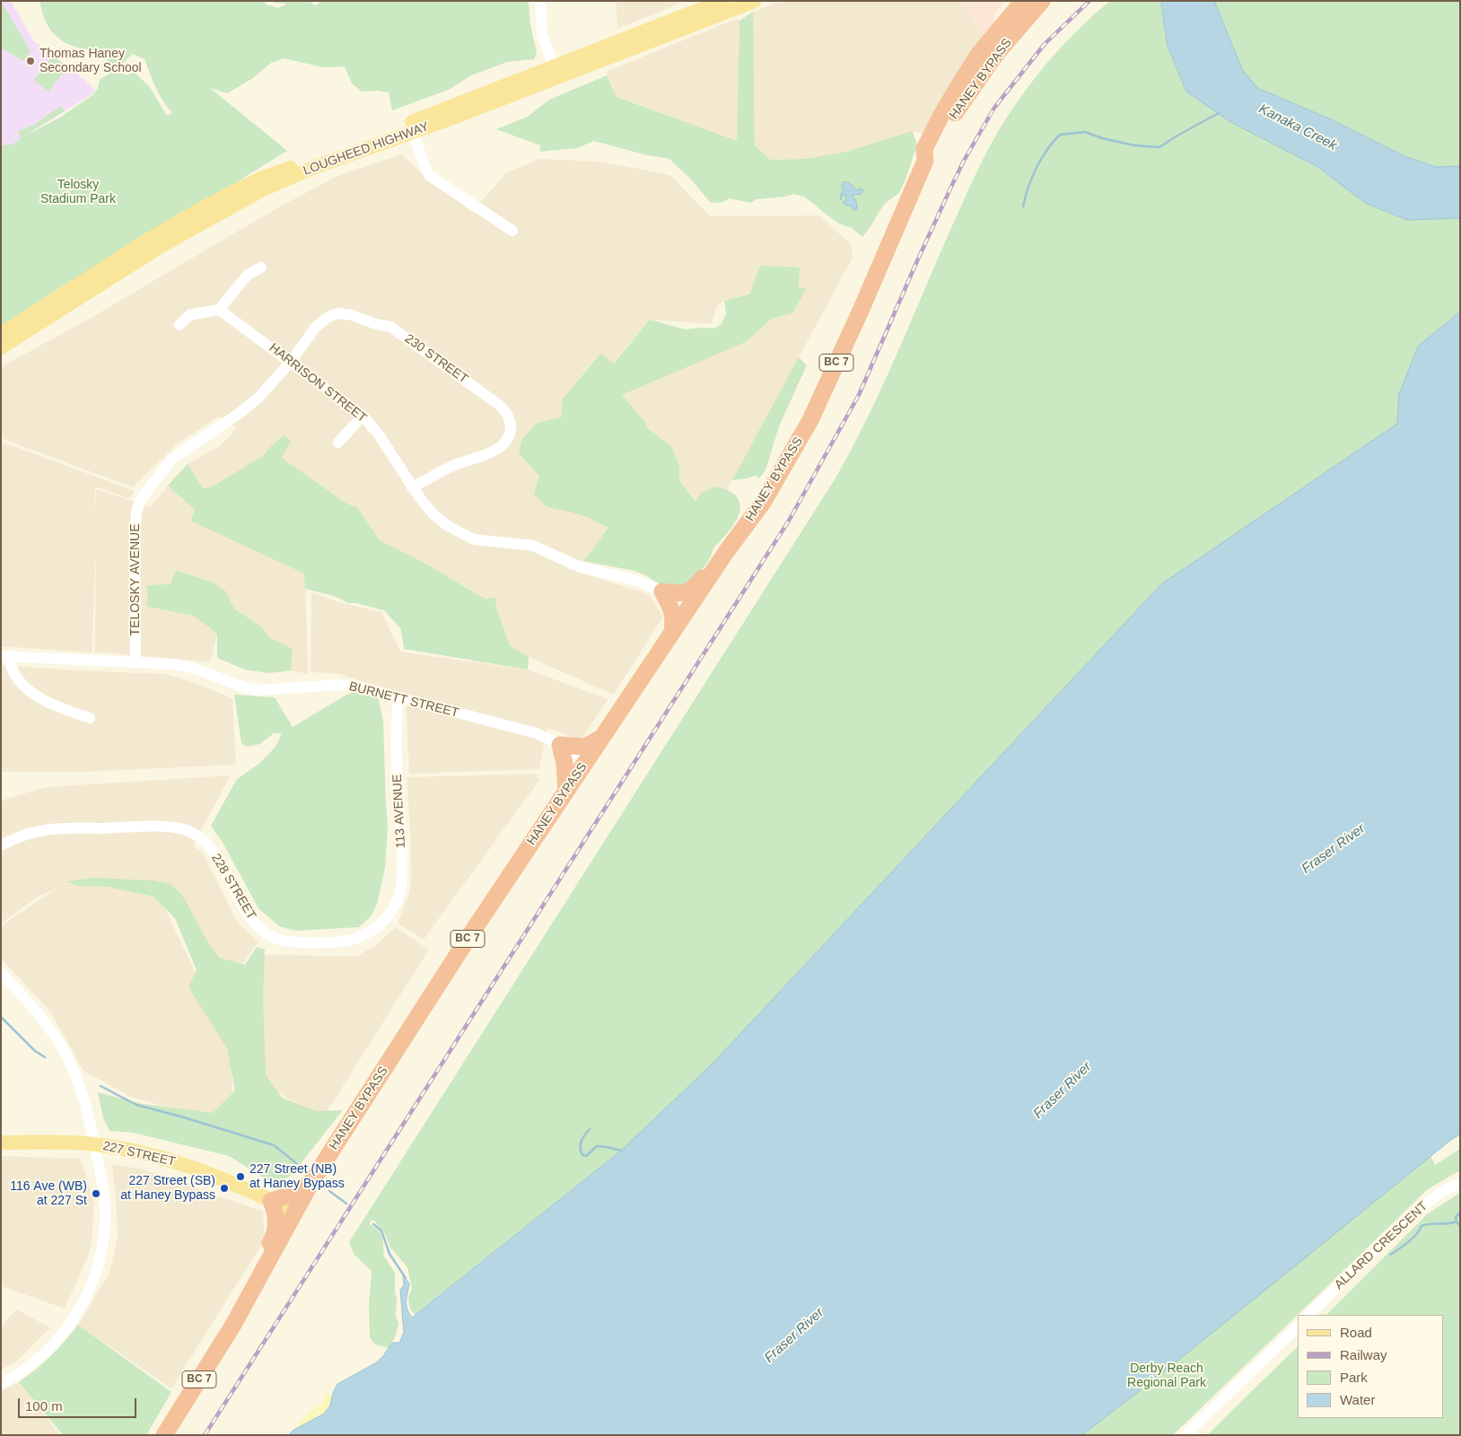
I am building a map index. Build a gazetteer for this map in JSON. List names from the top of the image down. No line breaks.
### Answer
{"streets":{"highway":["HANEY BYPASS","BC 7"],"main road":["LOUGHEED HIGHWAY","227 STREET"],"street":["230 STREET","HARRISON STREET","TELOSKY AVENUE","BURNETT STREET","113 AVENUE","228 STREET","ALLARD CRESCENT"]},"crossings":[["HANEY BYPASS","BURNETT STREET"],["HANEY BYPASS","227 STREET"],["230 STREET","HARRISON STREET"],["230 STREET","TELOSKY AVENUE"],["HARRISON STREET","TELOSKY AVENUE"],["TELOSKY AVENUE","BURNETT STREET"],["BURNETT STREET","113 AVENUE"],["113 AVENUE","228 STREET"]],"water":["Kanaka Creek","Fraser River"],"parks":["Telosky Stadium Park","Derby Reach Regional Park"],"places":["Thomas Haney Secondary School","227 Street (NB) at Haney Bypass","227 Street (SB) at Haney Bypass","116 Ave (WB) at 227 St"],"legend":["Road","Railway","Park","Water"],"scale_bar":"100 m"}
